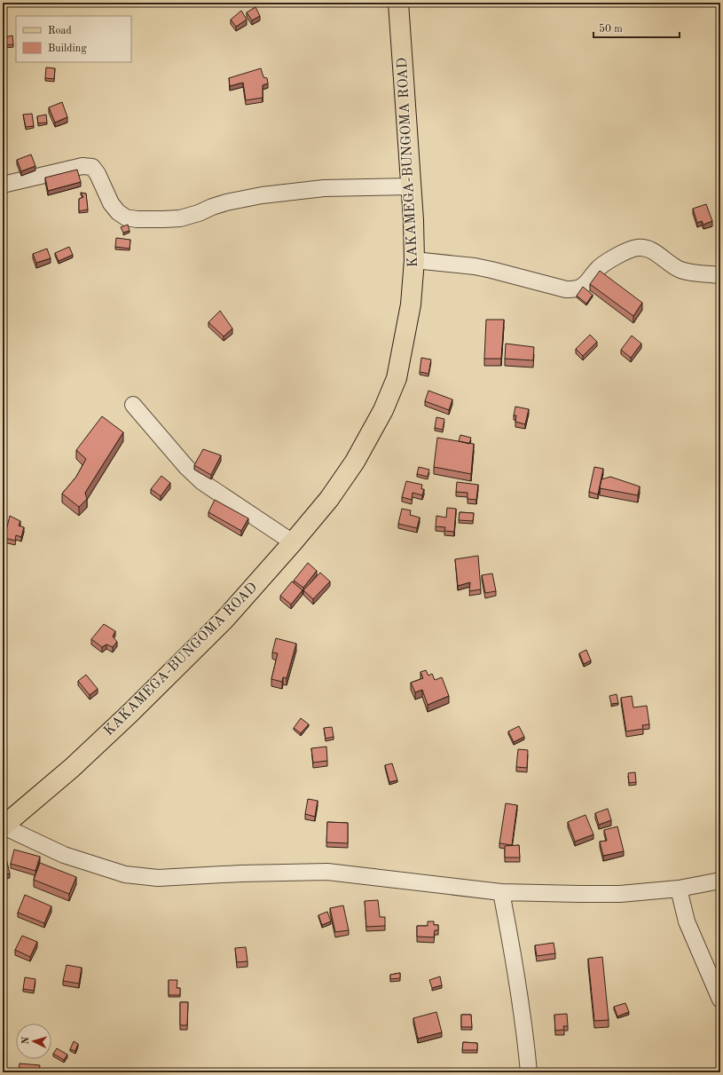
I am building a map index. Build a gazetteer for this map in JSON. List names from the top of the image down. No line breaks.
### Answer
{"streets":{"main road":["KAKAMEGA-BUNGOMA ROAD"]},"legend":["Road","Building"],"scale_bar":"50 m","north":"left"}
